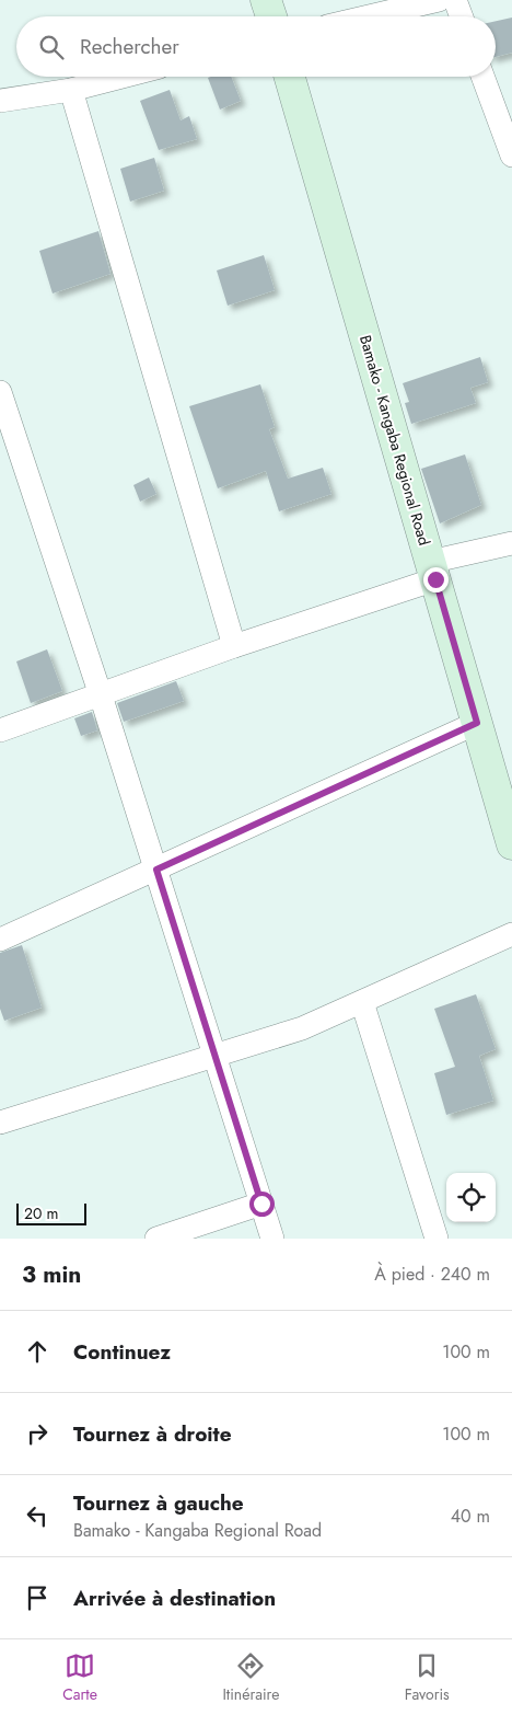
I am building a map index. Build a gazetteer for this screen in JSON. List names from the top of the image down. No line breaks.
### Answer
{"streets":{"street":["Bamako - Kangaba Regional Road"]},"scale_bar":"20 m","page":{"search":"Rechercher","scale":"20 m","heading":["3 min","À pied · 240 m"],"list":[["Continuez","100 m"],["Tournez à droite","100 m"],["Tournez à gauche","Bamako - Kangaba Regional Road","40 m"],"Arrivée à destination"],"nav":["Carte","Itinéraire","Favoris"]}}
